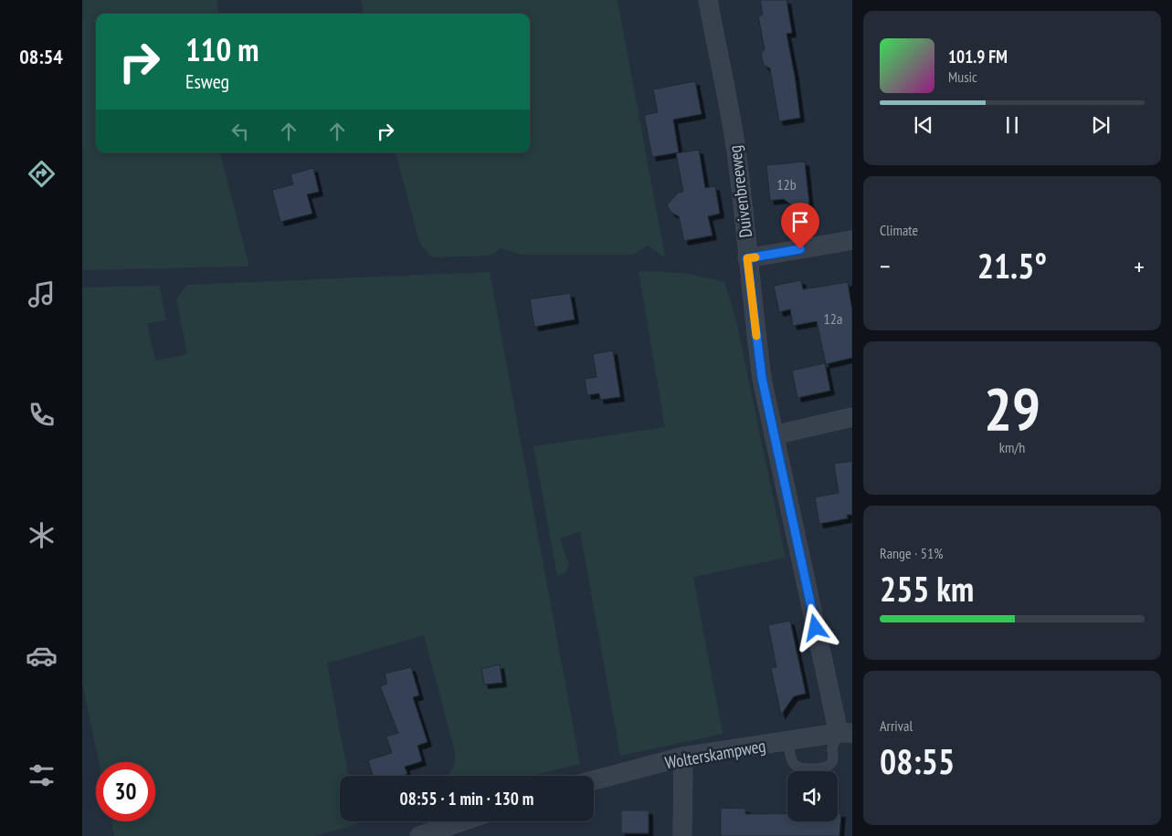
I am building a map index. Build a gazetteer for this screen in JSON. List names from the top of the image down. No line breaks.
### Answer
{"streets":{"street":["Duivenbreeweg","Wolterskampweg"]},"crossings":[["Duivenbreeweg","Wolterskampweg"]],"house_numbers":["12b","12a"],"page":{"tabs":"08:54","turn":["110 m","Esweg"],"song":["101.9 FM","Music"],"tile":["Climate",["29","km/h"],["Range · 51%","255 km"],["Arrival","08:55"]],"heat":["−","21.5°","+"],"limit":"30","trip":"08:55 · 1 min · 130 m"}}
